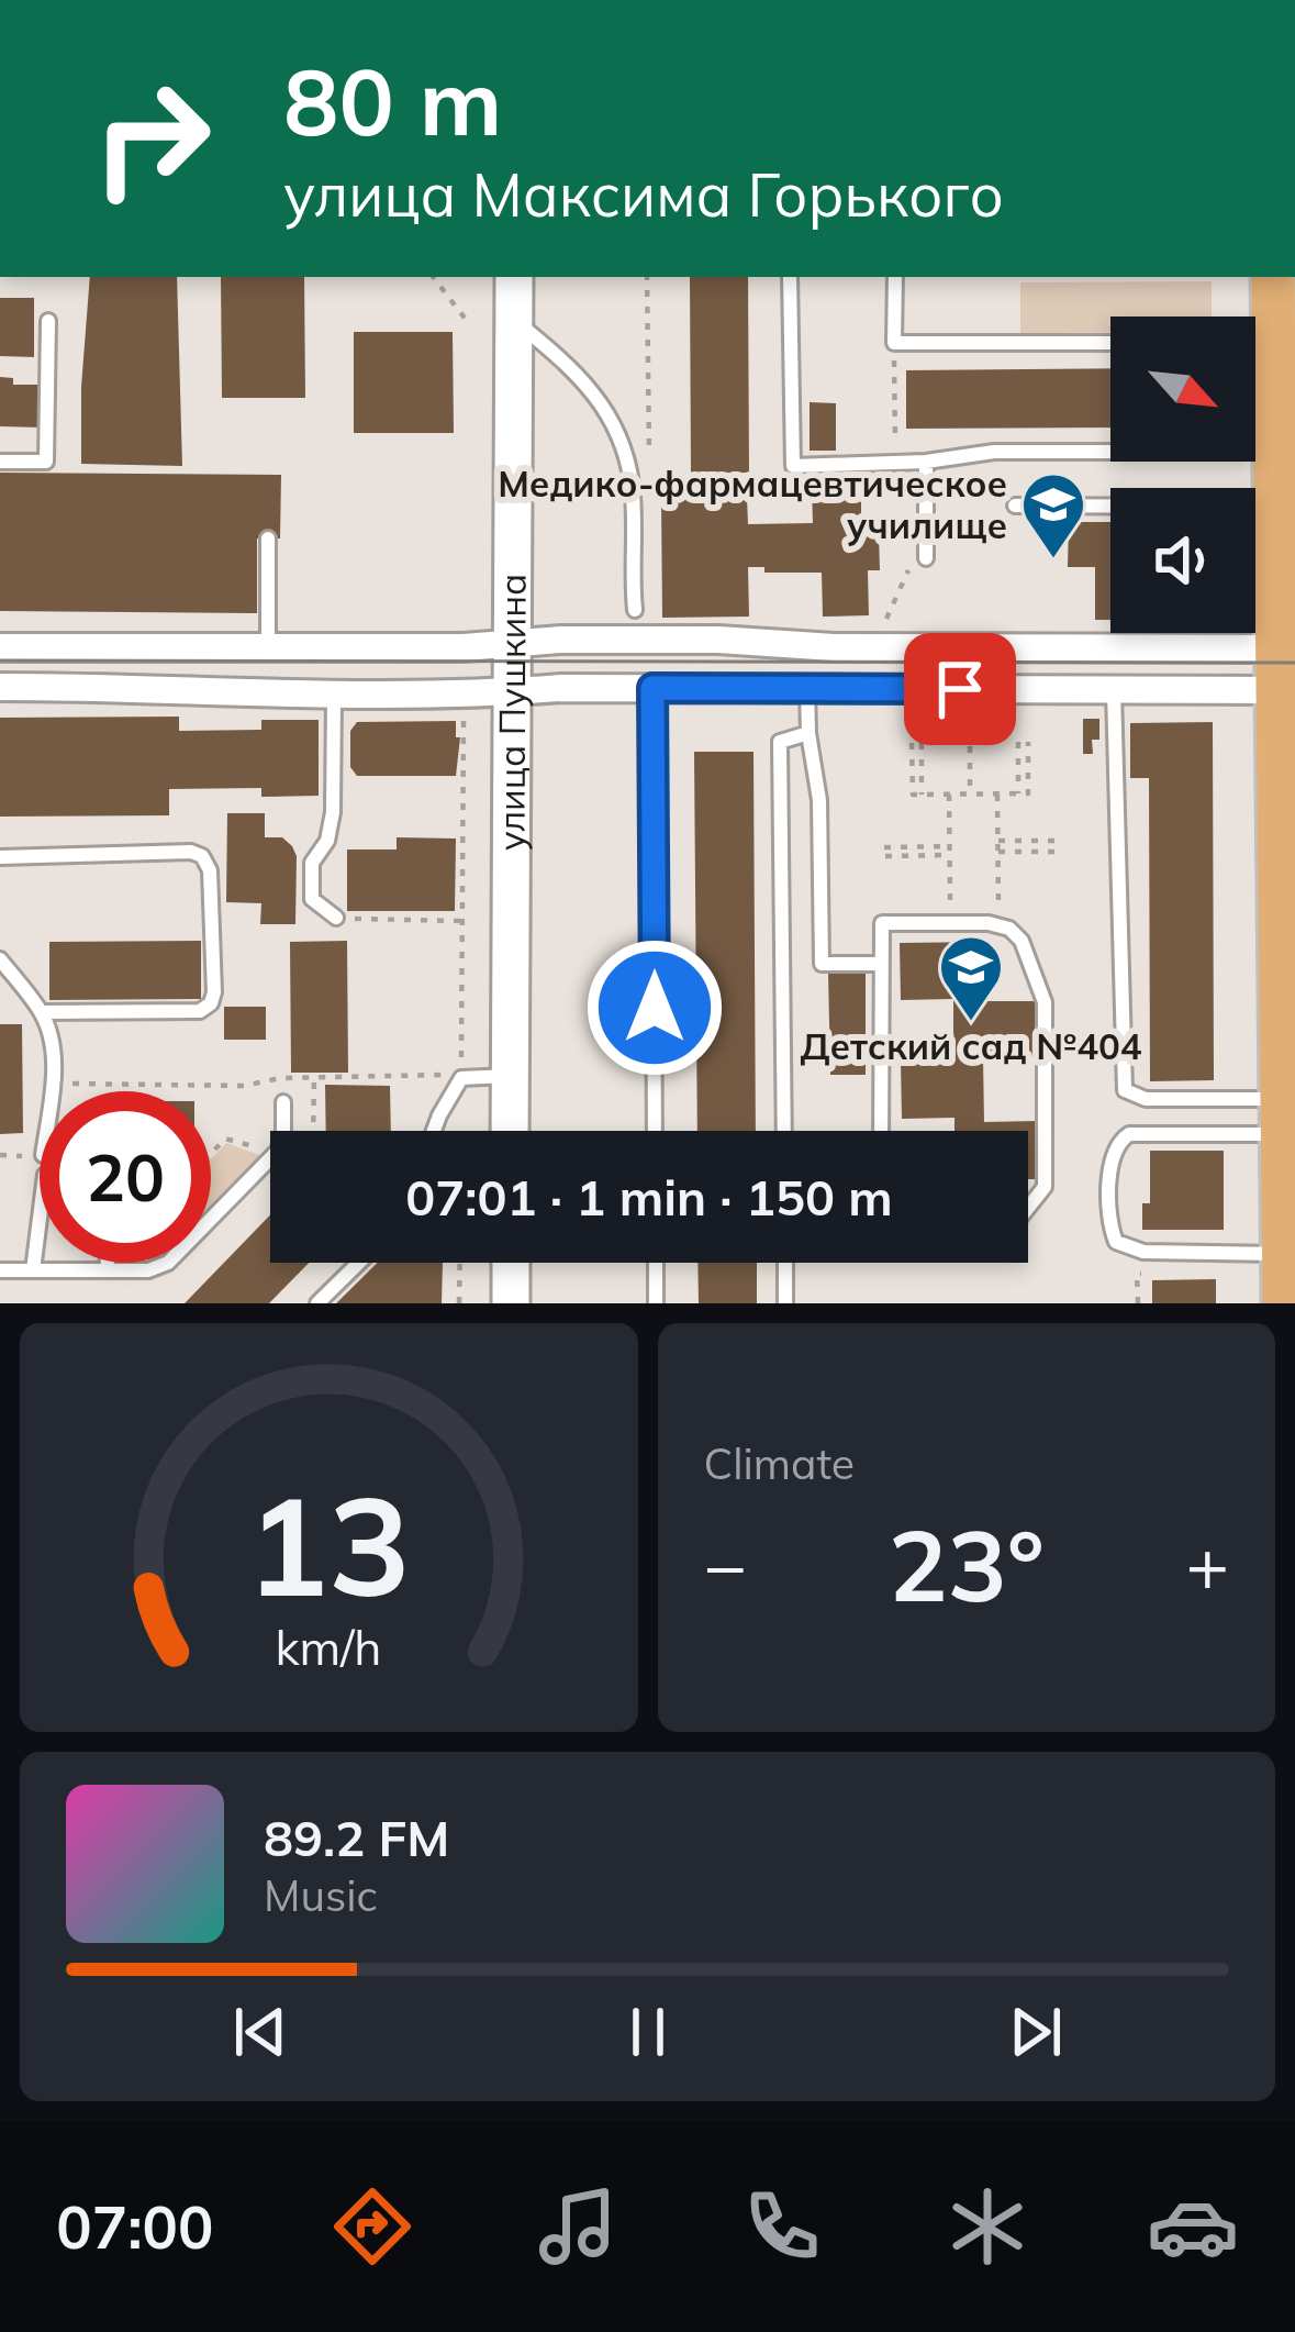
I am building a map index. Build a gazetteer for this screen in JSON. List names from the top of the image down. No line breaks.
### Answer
{"streets":{"main road":["улица Пушкина"]},"places":{"school or university":["Медико-фармацевтическое училище","Детский сад №404"]},"north":"bottom right","page":{"turn":["80 m","улица Максима Горького"],"limit":"20","trip":"07:01 · 1 min · 150 m","tile":"Climate","heat":["−","23°","+"],"song":["89.2 FM","Music"],"tabs":"07:00","gauge":["13","km/h"]}}
